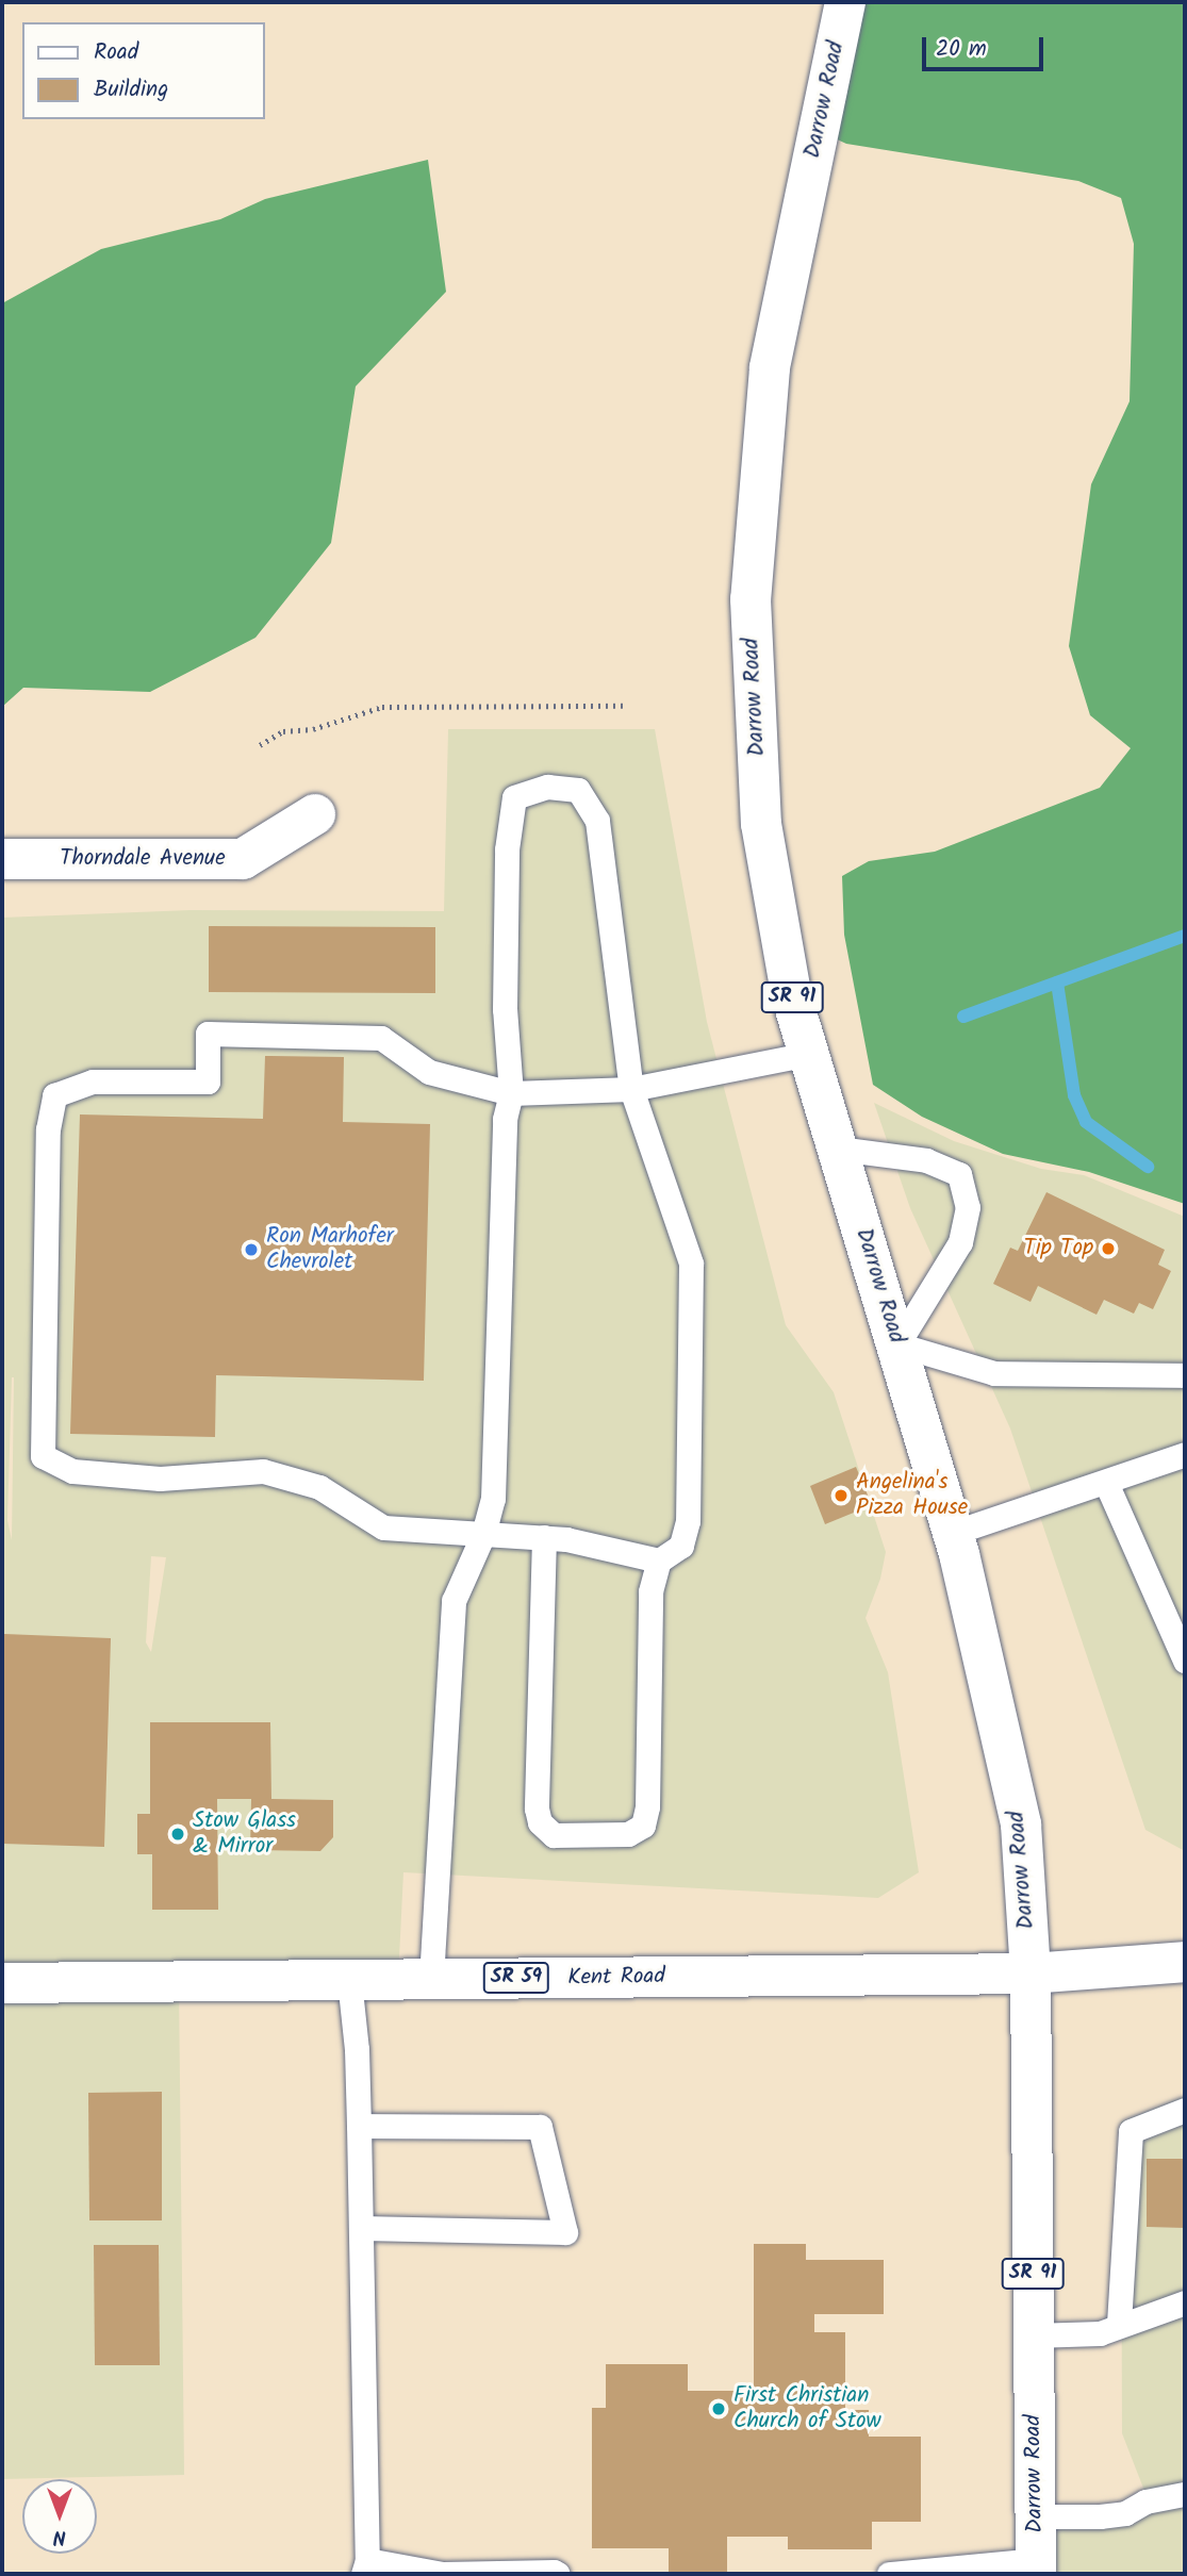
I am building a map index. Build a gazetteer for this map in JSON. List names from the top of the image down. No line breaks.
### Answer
{"streets":{"main road":["Darrow Road","Thorndale Avenue","SR 91","SR 59","Kent Road"]},"crossings":[["Darrow Road","Kent Road"]],"places":["Tip Top","Ron Marhofer Chevrolet","Angelina's Pizza House","Stow Glass & Mirror","First Christian Church of Stow"],"legend":["Road","Building"],"scale_bar":"20 m","north":"bottom"}
